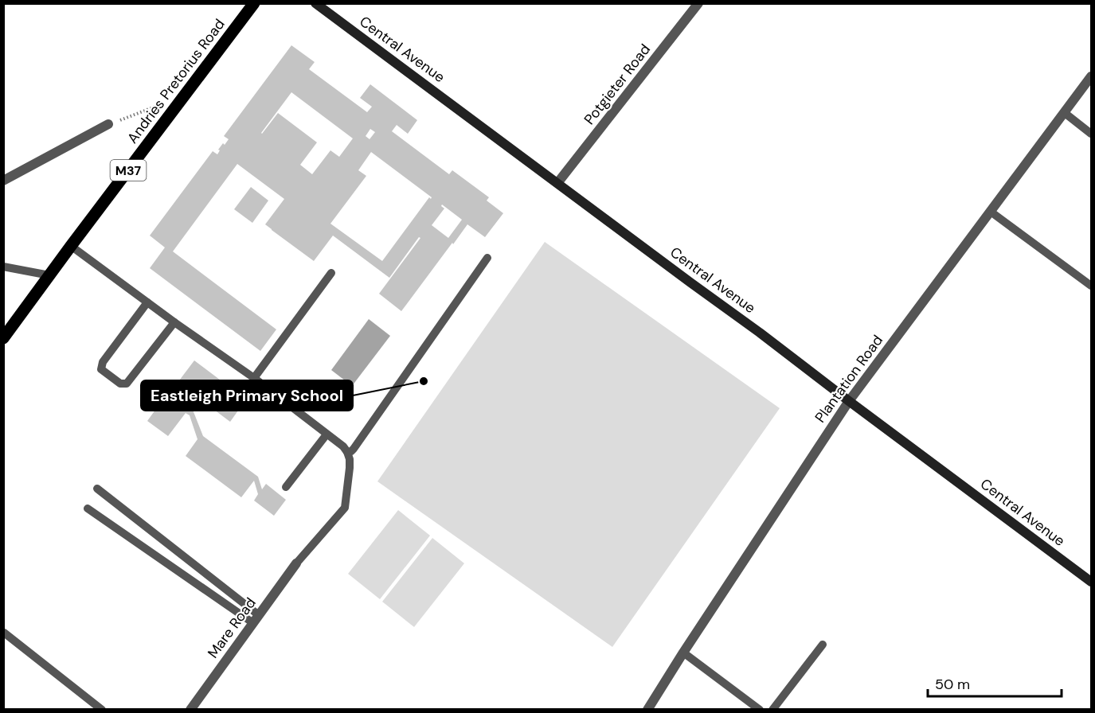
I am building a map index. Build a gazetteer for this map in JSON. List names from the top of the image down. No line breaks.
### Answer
{"streets":{"main road":["Andries Pretorius Road","M37"],"street":["Central Avenue","Potgieter Road","Plantation Road","Mare Road"]},"crossings":[["Central Avenue","Potgieter Road"],["Central Avenue","Plantation Road"]],"places":["Eastleigh Primary School"],"scale_bar":"50 m"}
